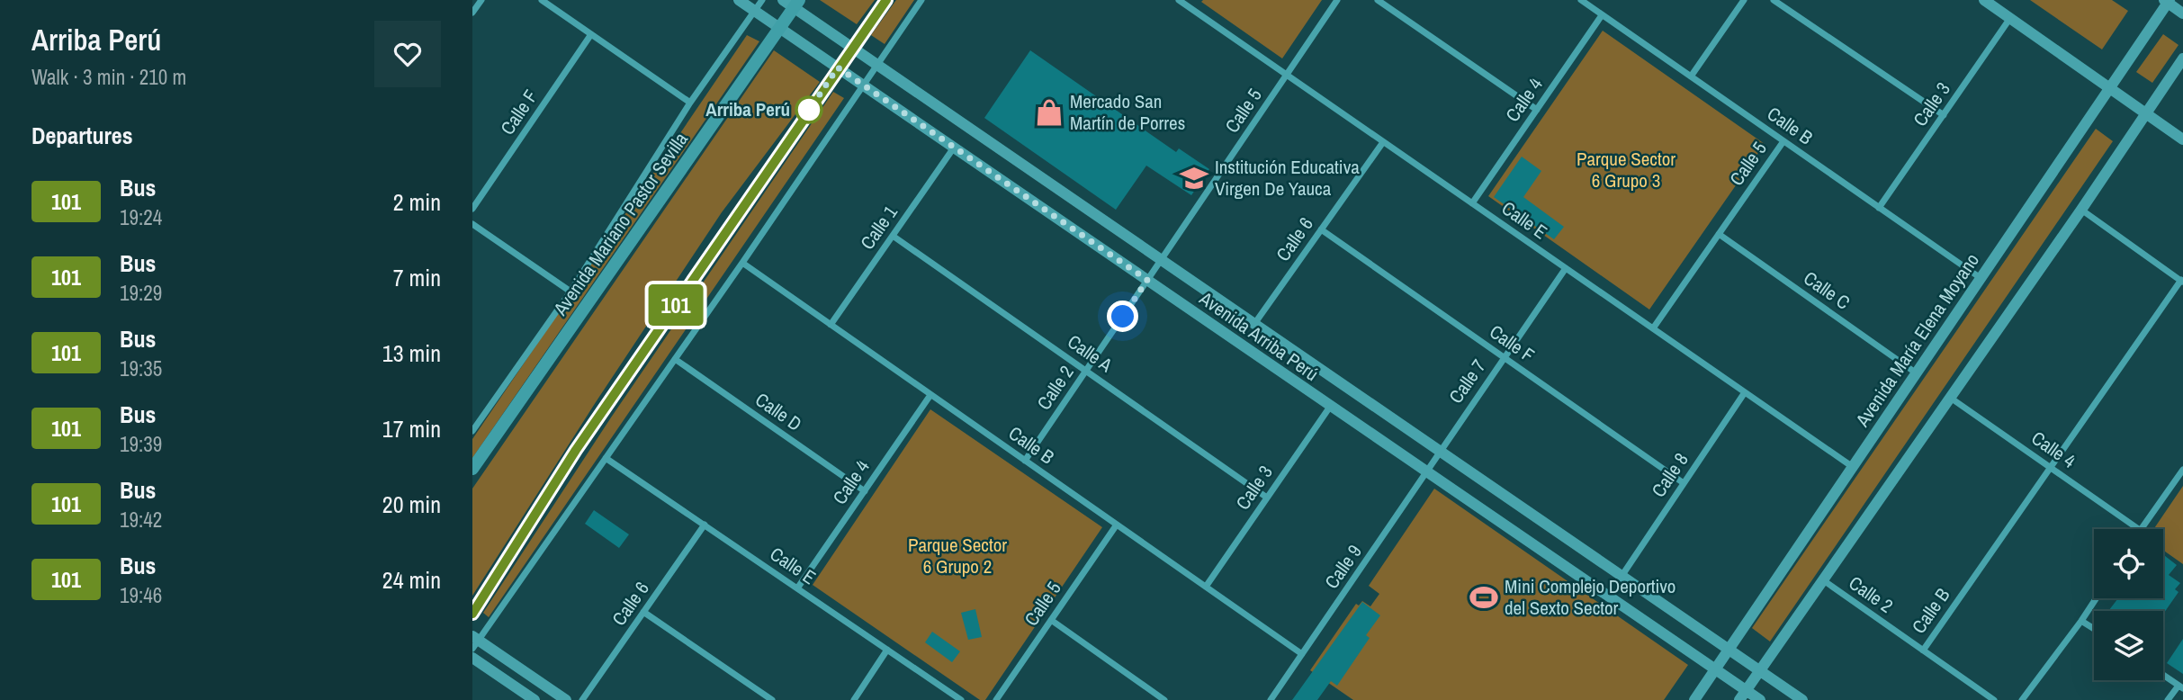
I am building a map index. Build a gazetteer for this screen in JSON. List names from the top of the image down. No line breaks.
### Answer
{"streets":{"main road":["Avenida Mariano Pastor Sevilla"],"street":["Calle 4","Calle 3","Calle 5","Calle F","Calle B","Calle E","Calle 1","Calle 6","Calle C","Avenida Arriba Perú","Avenida María Elena Moyano","Calle A","Calle 7","Calle 2","Calle D","Calle 8","Calle 9"]},"crossings":[["Calle 4","Calle B"],["Calle 4","Calle E"],["Calle 4","Calle D"],["Calle 3","Calle B"],["Calle 3","Avenida Arriba Perú"],["Calle 3","Calle A"],["Calle 5","Calle B"],["Calle 5","Calle E"],["Calle 5","Calle C"],["Calle 5","Avenida Arriba Perú"],["Calle 5","Calle 2"],["Calle F","Calle 6"],["Calle F","Calle 7"],["Calle F","Calle 8"],["Calle B","Calle 1"],["Calle B","Avenida María Elena Moyano"],["Calle B","Calle 2"],["Calle B","Calle 9"],["Calle E","Calle 6"],["Calle E","Avenida María Elena Moyano"],["Calle E","Calle 7"],["Calle E","Calle 8"],["Avenida Mariano Pastor Sevilla","Avenida Arriba Perú"],["Calle 1","Avenida Arriba Perú"],["Calle 1","Calle A"],["Calle 6","Avenida Arriba Perú"],["Calle C","Avenida María Elena Moyano"],["Avenida Arriba Perú","Avenida María Elena Moyano"],["Avenida Arriba Perú","Calle 7"],["Avenida Arriba Perú","Calle 2"],["Avenida Arriba Perú","Calle 8"],["Avenida Arriba Perú","Calle 9"],["Calle A","Calle 2"],["Calle 7","Calle 9"]],"parks":["Parque Sector 6 Grupo 3","Parque Sector 6 Grupo 2"],"places":{"other":["Arriba Perú"],"shop":["Mercado San Martín de Porres"],"school or university":["Institución Educativa Virgen De Yauca"],"sports":["Mini Complejo Deportivo del Sexto Sector"]},"lines":["bus line 101"],"page":{"heading":[["Arriba Perú","Walk · 3 min · 210 m"],"Departures"],"on_map":"101","list":[{"mark":"101","name":"Bus","note":"19:24","value":"2 min"},{"mark":"101","name":"Bus","note":"19:29","value":"7 min"},{"mark":"101","name":"Bus","note":"19:35","value":"13 min"},{"mark":"101","name":"Bus","note":"19:39","value":"17 min"},{"mark":"101","name":"Bus","note":"19:42","value":"20 min"},{"mark":"101","name":"Bus","note":"19:46","value":"24 min"}]}}
